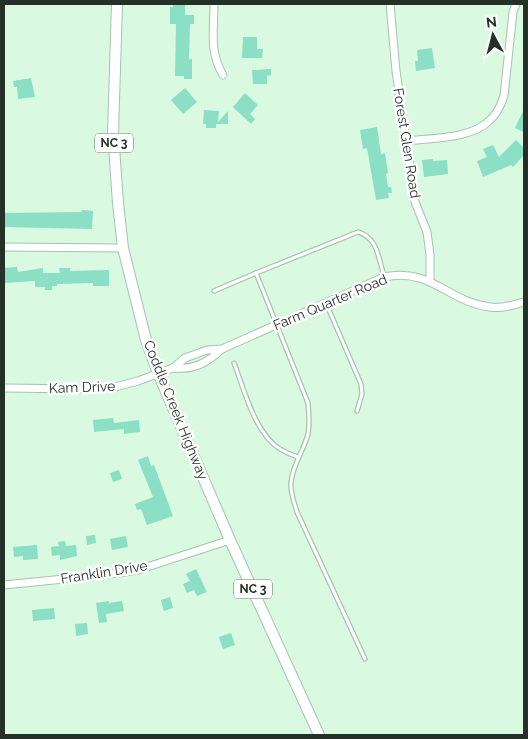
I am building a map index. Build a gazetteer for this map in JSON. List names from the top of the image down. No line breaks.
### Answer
{"streets":{"main road":["NC 3","Coddle Creek Highway"],"street":["Forest Glen Road","Farm Quarter Road","Kam Drive","Franklin Drive"]},"crossings":[["Forest Glen Road","Farm Quarter Road"],["Farm Quarter Road","Kam Drive"],["Farm Quarter Road","Coddle Creek Highway"],["Kam Drive","Coddle Creek Highway"],["Coddle Creek Highway","Franklin Drive"]],"north":"top"}
